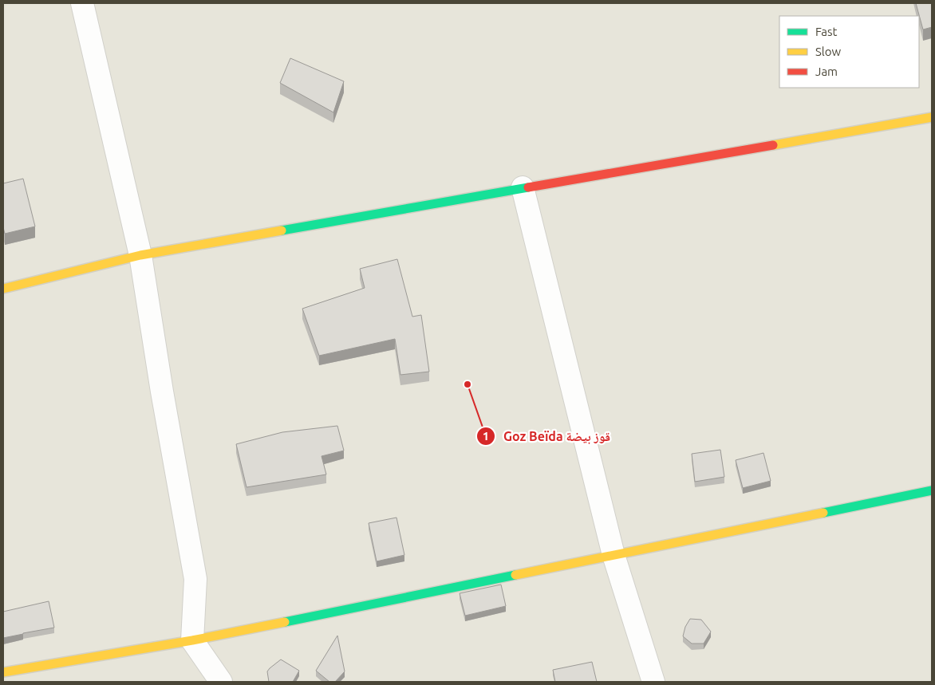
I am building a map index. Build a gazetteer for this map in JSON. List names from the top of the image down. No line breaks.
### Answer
{"places":["Goz Beïda قوز بيضة"],"legend":["Fast","Slow","Jam"]}
